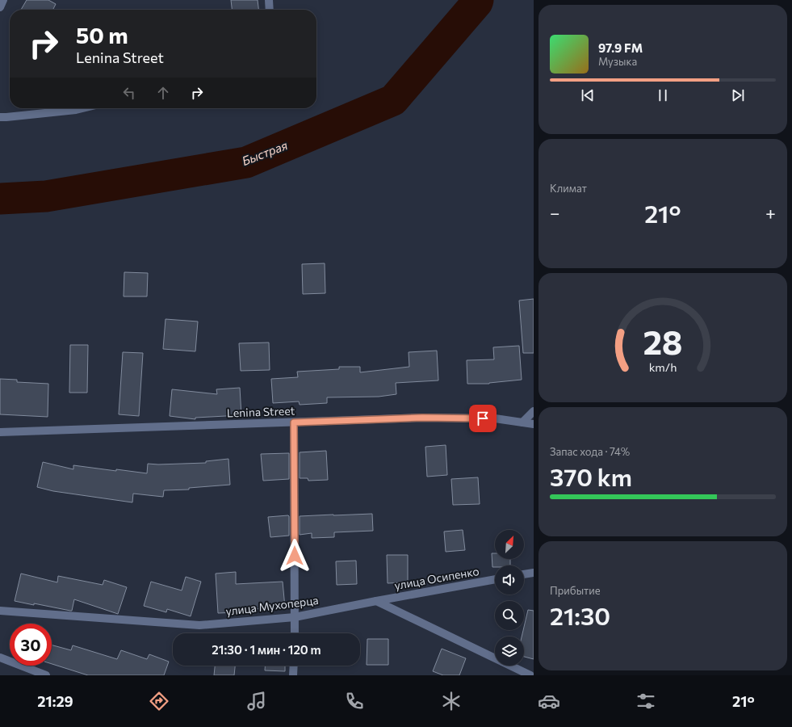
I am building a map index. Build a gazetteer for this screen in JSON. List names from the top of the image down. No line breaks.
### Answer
{"streets":{"street":["Lenina Street","улица Осипенко","улица Мухоперца"]},"crossings":[["улица Осипенко","улица Мухоперца"]],"water":["Быстрая"],"north":"top right","page":{"turn":["50 m","Lenina Street"],"song":["97.9 FM","Музыка"],"tile":["Климат",["Запас хода · 74%","370 km"],["Прибытие","21:30"]],"heat":["−","21°","+"],"limit":"30","trip":"21:30 · 1 мин · 120 m","tabs":["21:29","21°"],"gauge":["28","km/h"]}}
